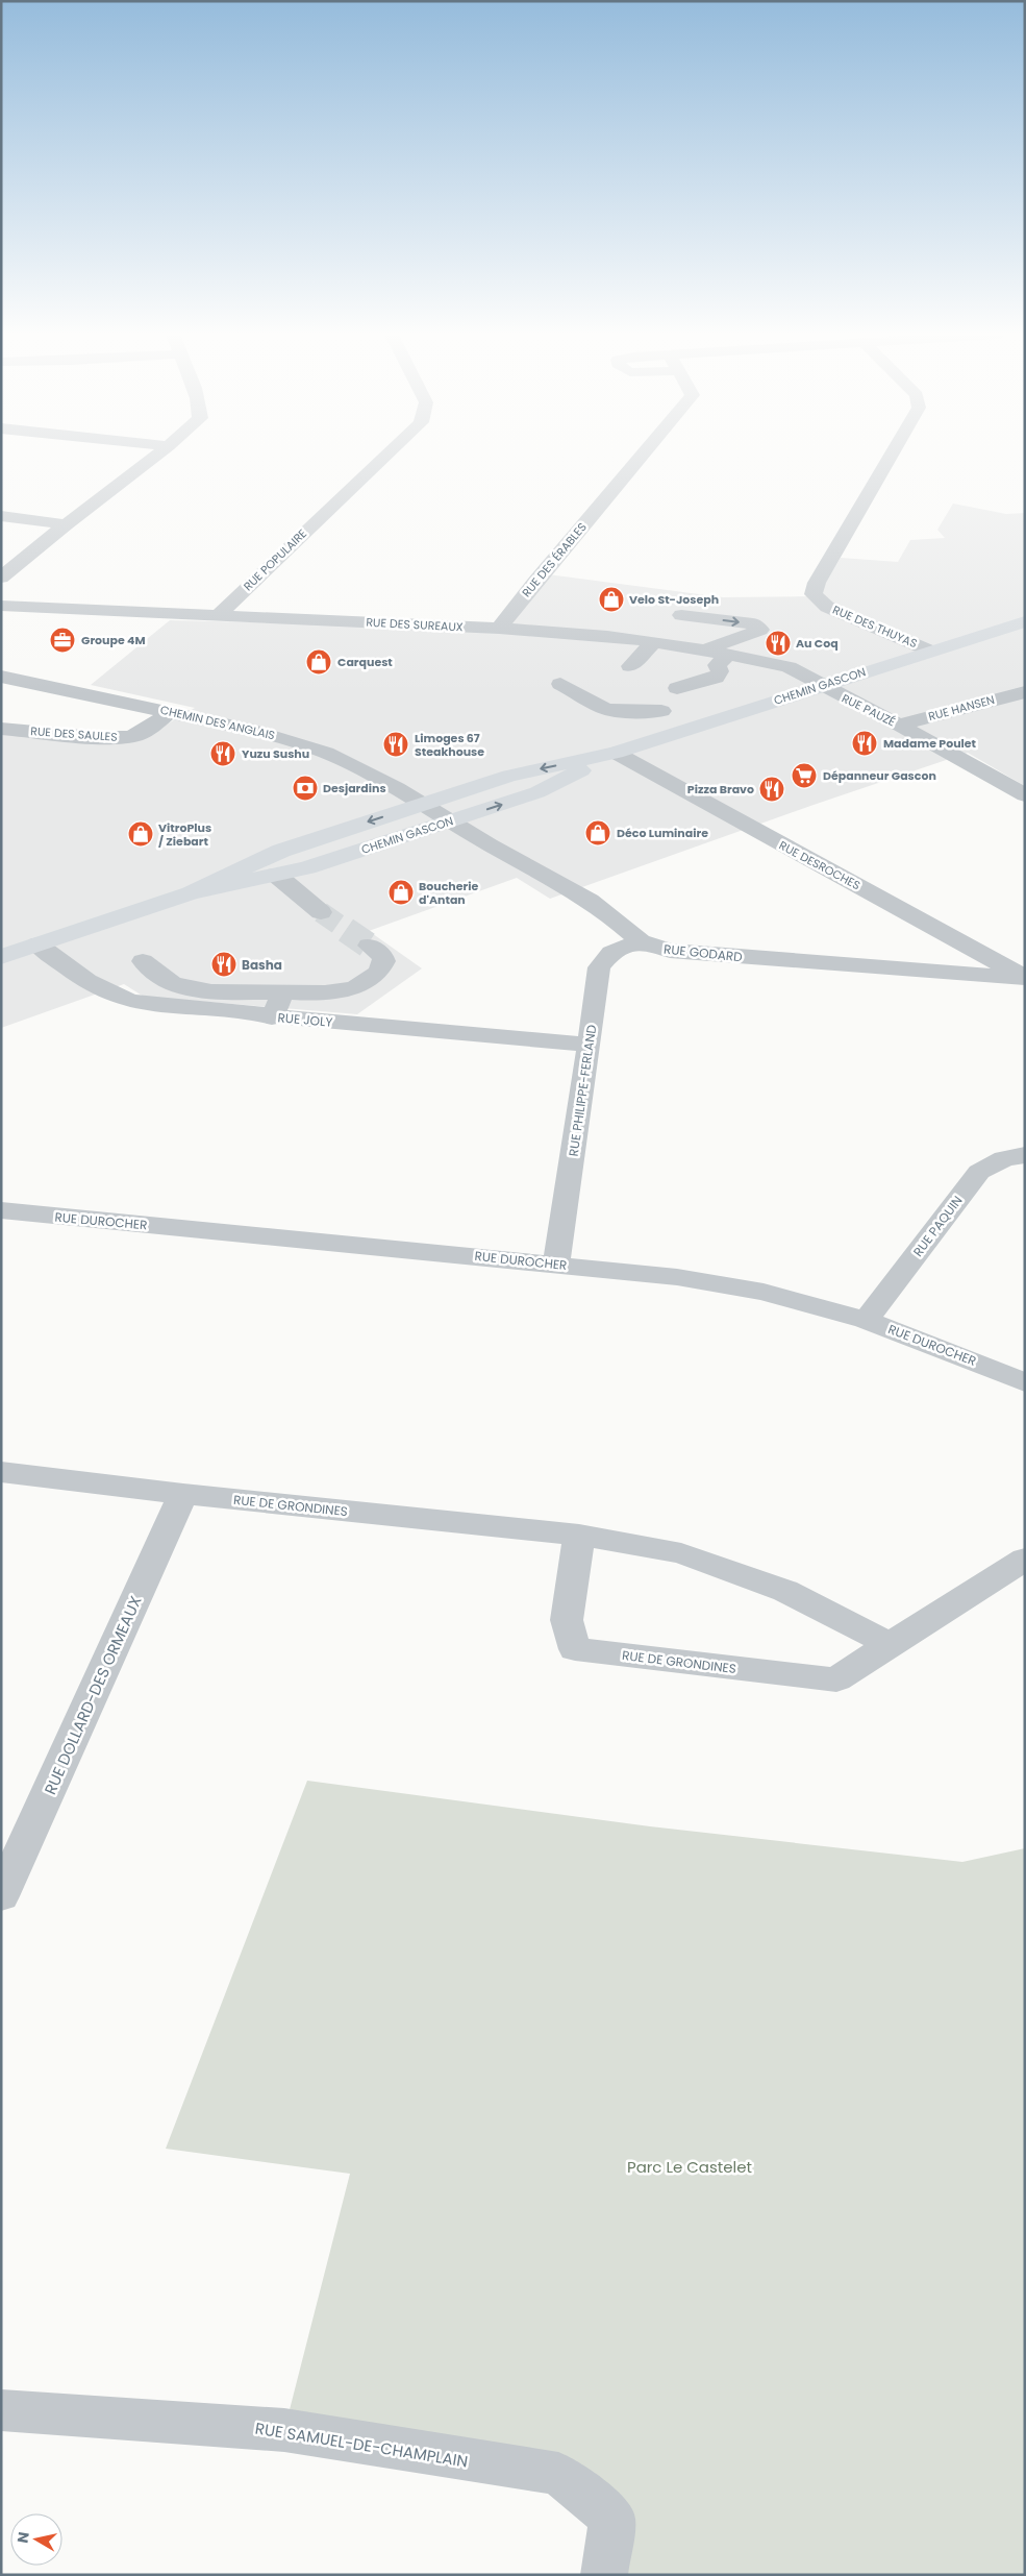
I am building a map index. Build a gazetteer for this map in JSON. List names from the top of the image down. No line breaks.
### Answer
{"streets":{"main road":["CHEMIN GASCON"],"street":["RUE POPULAIRE","RUE DES ÉRABLES","RUE DES SUREAUX","RUE DES THUYAS","RUE HANSEN","RUE PAUZÉ","CHEMIN DES ANGLAIS","RUE DES SAULES","RUE DESROCHES","RUE GODARD","RUE JOLY","RUE PHILIPPE-FERLAND","RUE DUROCHER","RUE PAQUIN","RUE DE GRONDINES","RUE DOLLARD-DES ORMEAUX","RUE SAMUEL-DE-CHAMPLAIN"]},"crossings":[["RUE POPULAIRE","RUE DES SUREAUX"],["RUE DES ÉRABLES","RUE DES SUREAUX"],["RUE DES SUREAUX","CHEMIN GASCON"],["RUE DES SUREAUX","RUE PAUZÉ"],["RUE DES THUYAS","CHEMIN GASCON"],["CHEMIN GASCON","RUE PAUZÉ"],["CHEMIN GASCON","CHEMIN DES ANGLAIS"],["CHEMIN GASCON","RUE DESROCHES"],["CHEMIN GASCON","RUE GODARD"],["CHEMIN GASCON","RUE JOLY"],["RUE HANSEN","RUE PAUZÉ"],["CHEMIN DES ANGLAIS","RUE DES SAULES"],["CHEMIN DES ANGLAIS","RUE GODARD"],["RUE DESROCHES","RUE GODARD"],["RUE GODARD","RUE PHILIPPE-FERLAND"],["RUE JOLY","RUE PHILIPPE-FERLAND"],["RUE PHILIPPE-FERLAND","RUE DUROCHER"],["RUE DUROCHER","RUE PAQUIN"],["RUE DE GRONDINES","RUE DOLLARD-DES ORMEAUX"]],"parks":["Parc Le Castelet"],"places":{"shop":["Velo St-Joseph","Carquest","Déco Luminaire","VitroPlus / Ziebart","Boucherie d'Antan"],"office":["Groupe 4M"],"restaurant":["Au Coq","Madame Poulet","Limoges 67 Steakhouse","Yuzu Sushu","Pizza Bravo","Basha"],"supermarket":["Dépanneur Gascon"],"bank":["Desjardins"]},"north":"left"}
